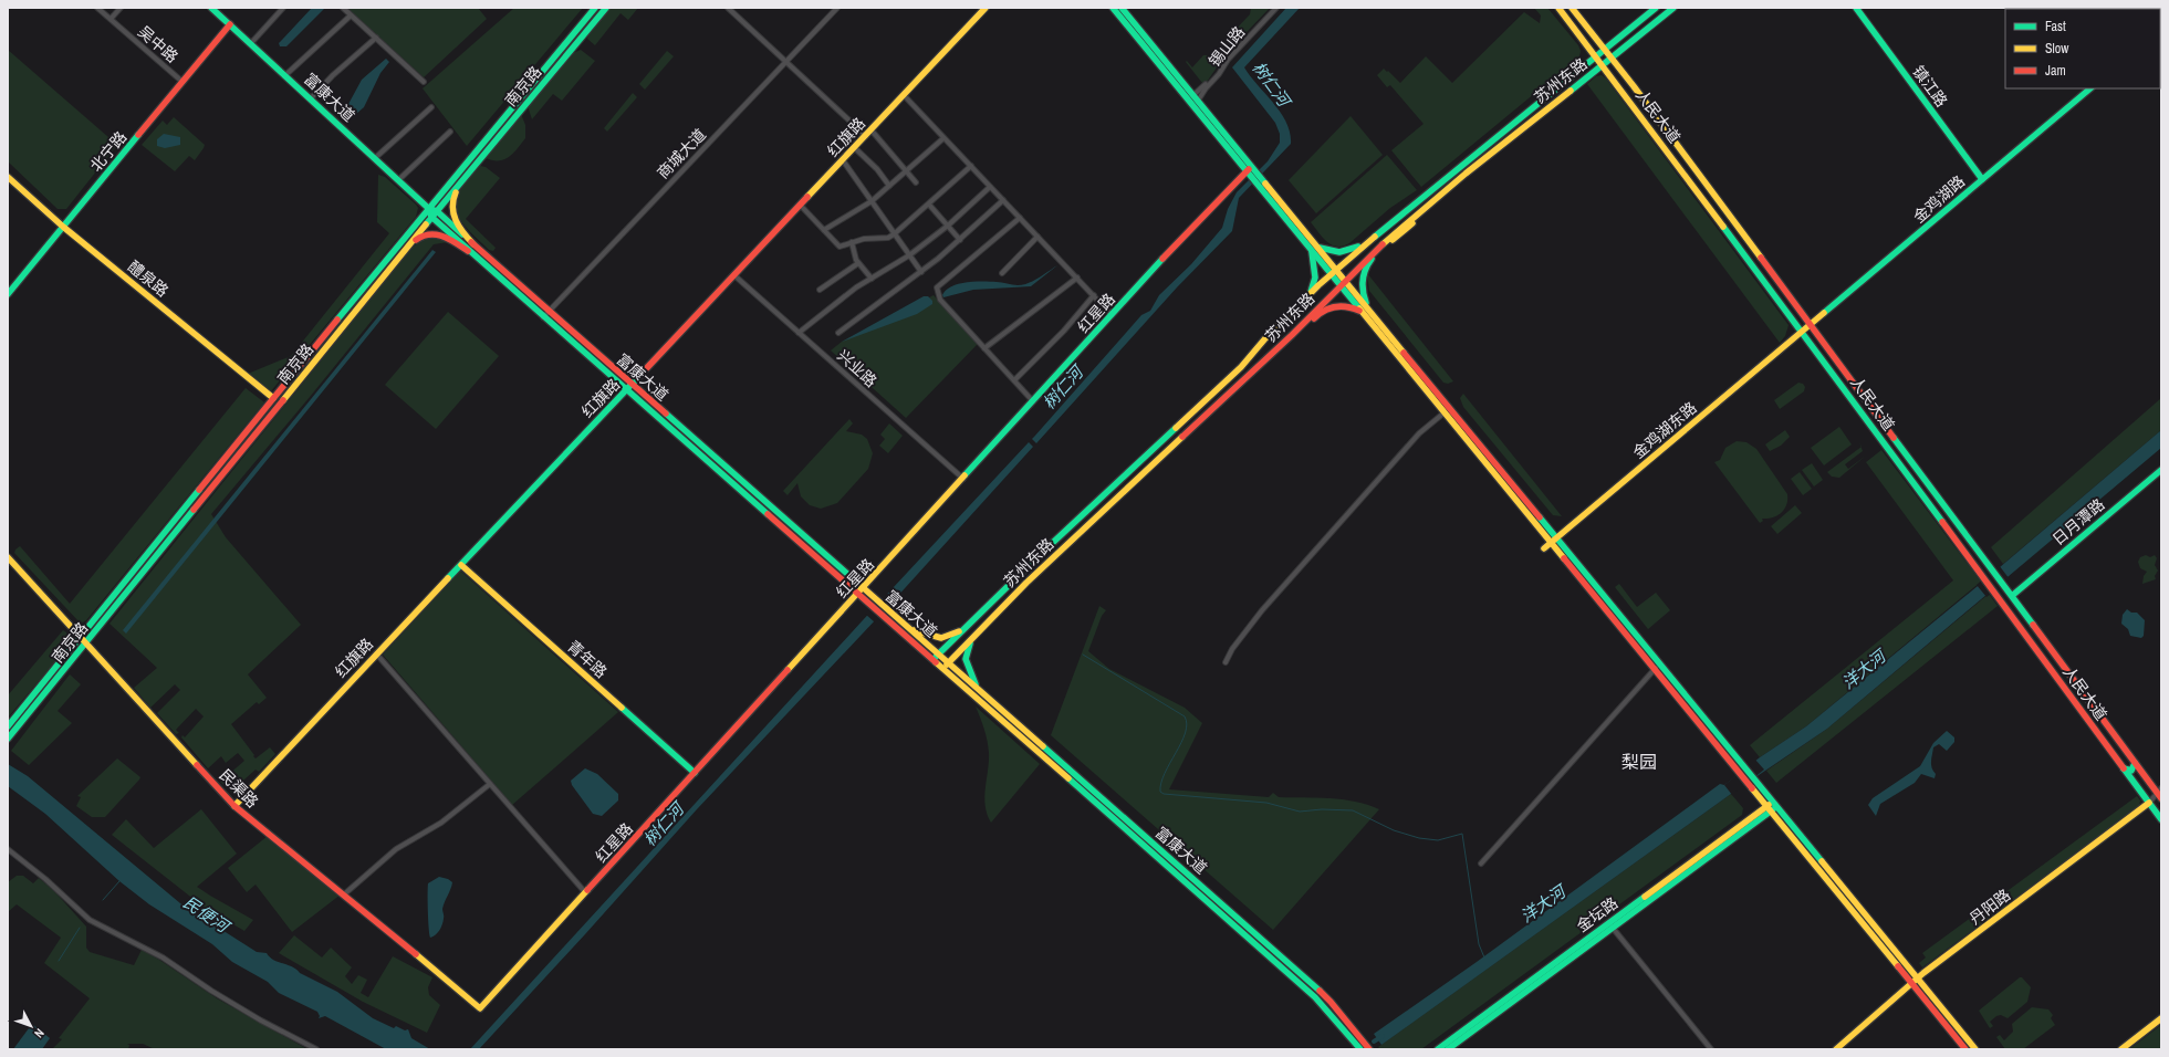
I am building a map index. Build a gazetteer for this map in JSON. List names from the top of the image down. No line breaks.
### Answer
{"streets":{"main road":["苏州东路","南京路","镇江路","富康大道","人民大道","红旗路","北宁路","金鸡湖路","醴泉路","红星路","金鸡湖东路","日月潭路","青年路","民渠路","丹阳路","金坛路"],"street":["吴中路","锡山路","商城大道","兴业路"]},"crossings":[["吴中路","北宁路"],["苏州东路","富康大道"],["苏州东路","人民大道"],["南京路","富康大道"],["南京路","醴泉路"],["南京路","民渠路"],["镇江路","金鸡湖路"],["富康大道","红旗路"],["富康大道","北宁路"],["富康大道","商城大道"],["富康大道","红星路"],["人民大道","金鸡湖路"],["人民大道","金鸡湖东路"],["人民大道","日月潭路"],["人民大道","丹阳路"],["红旗路","兴业路"],["红旗路","青年路"],["红旗路","民渠路"],["北宁路","醴泉路"],["金鸡湖路","金鸡湖东路"],["红星路","兴业路"],["红星路","青年路"],["红星路","民渠路"]],"districts":["梨园"],"water":["树仁河","洋大河","民便河"],"legend":["Fast","Slow","Jam"],"north":"bottom right"}
